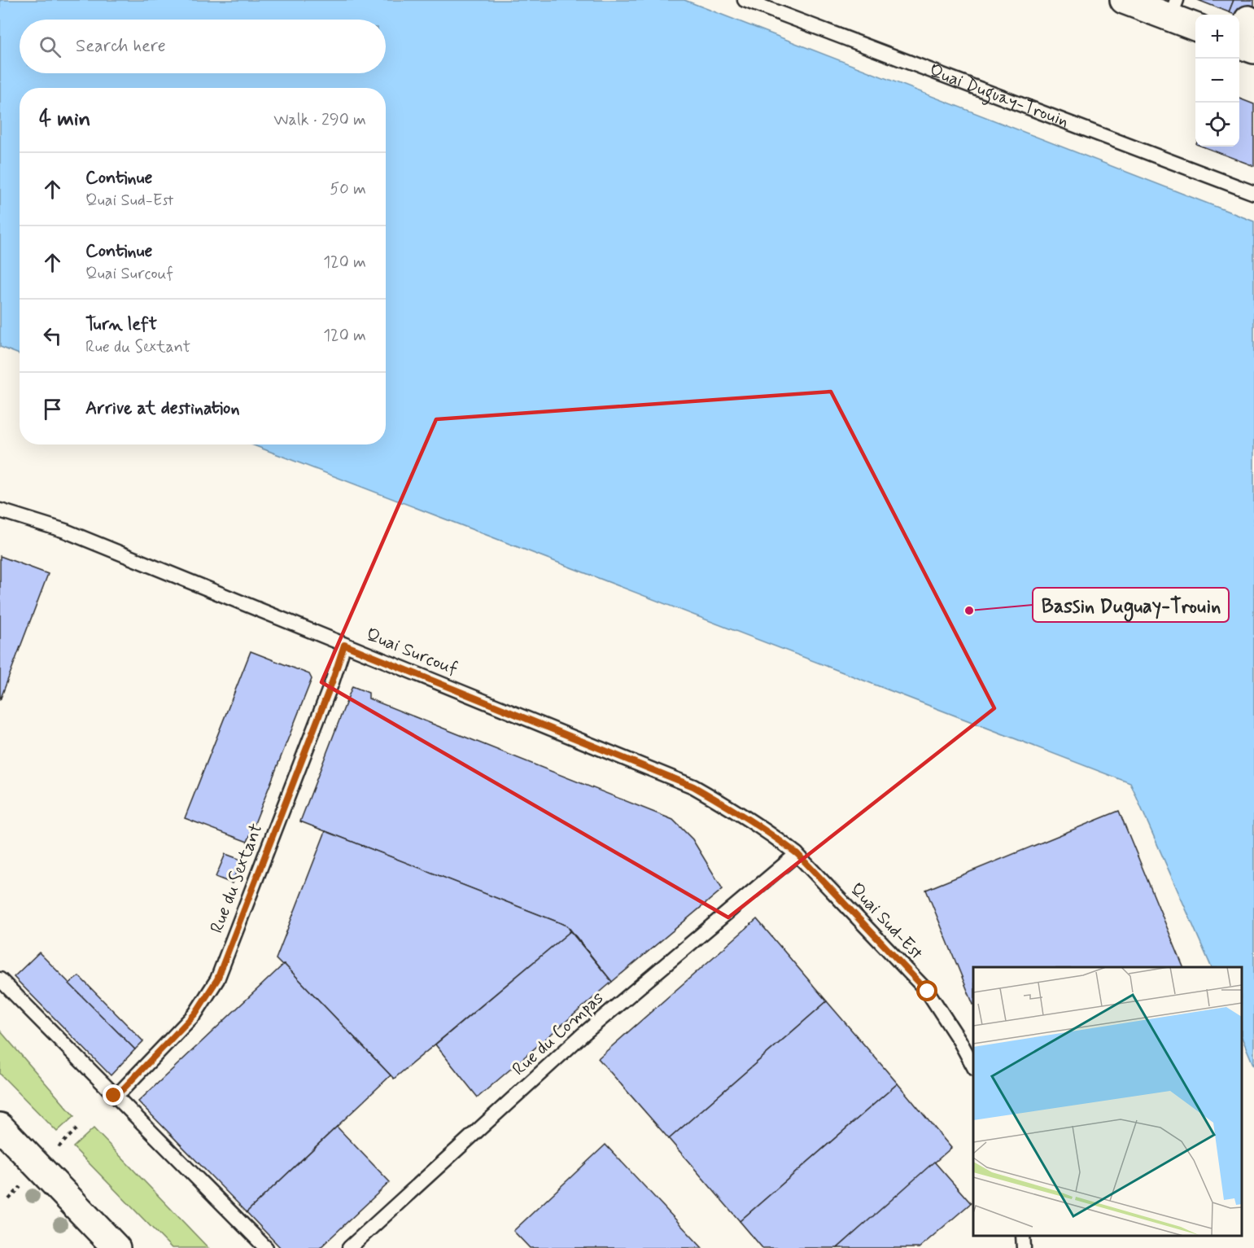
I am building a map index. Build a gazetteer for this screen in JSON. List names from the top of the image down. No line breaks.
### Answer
{"streets":{"lane":["Quai Duguay-Trouin","Quai Surcouf","Rue du Sextant","Quai Sud-Est","Rue du Compas"]},"crossings":[["Quai Surcouf","Rue du Sextant"],["Quai Surcouf","Quai Sud-Est"],["Quai Surcouf","Rue du Compas"],["Quai Sud-Est","Rue du Compas"]],"places":["Bassin Duguay-Trouin"],"page":{"map_buttons":["+","−"],"search":"Search here","heading":["4 min","Walk · 290 m"],"list":[["Continue","Quai Sud-Est","50 m"],["Continue","Quai Surcouf","120 m"],["Turn left","Rue du Sextant","120 m"],"Arrive at destination"]}}
